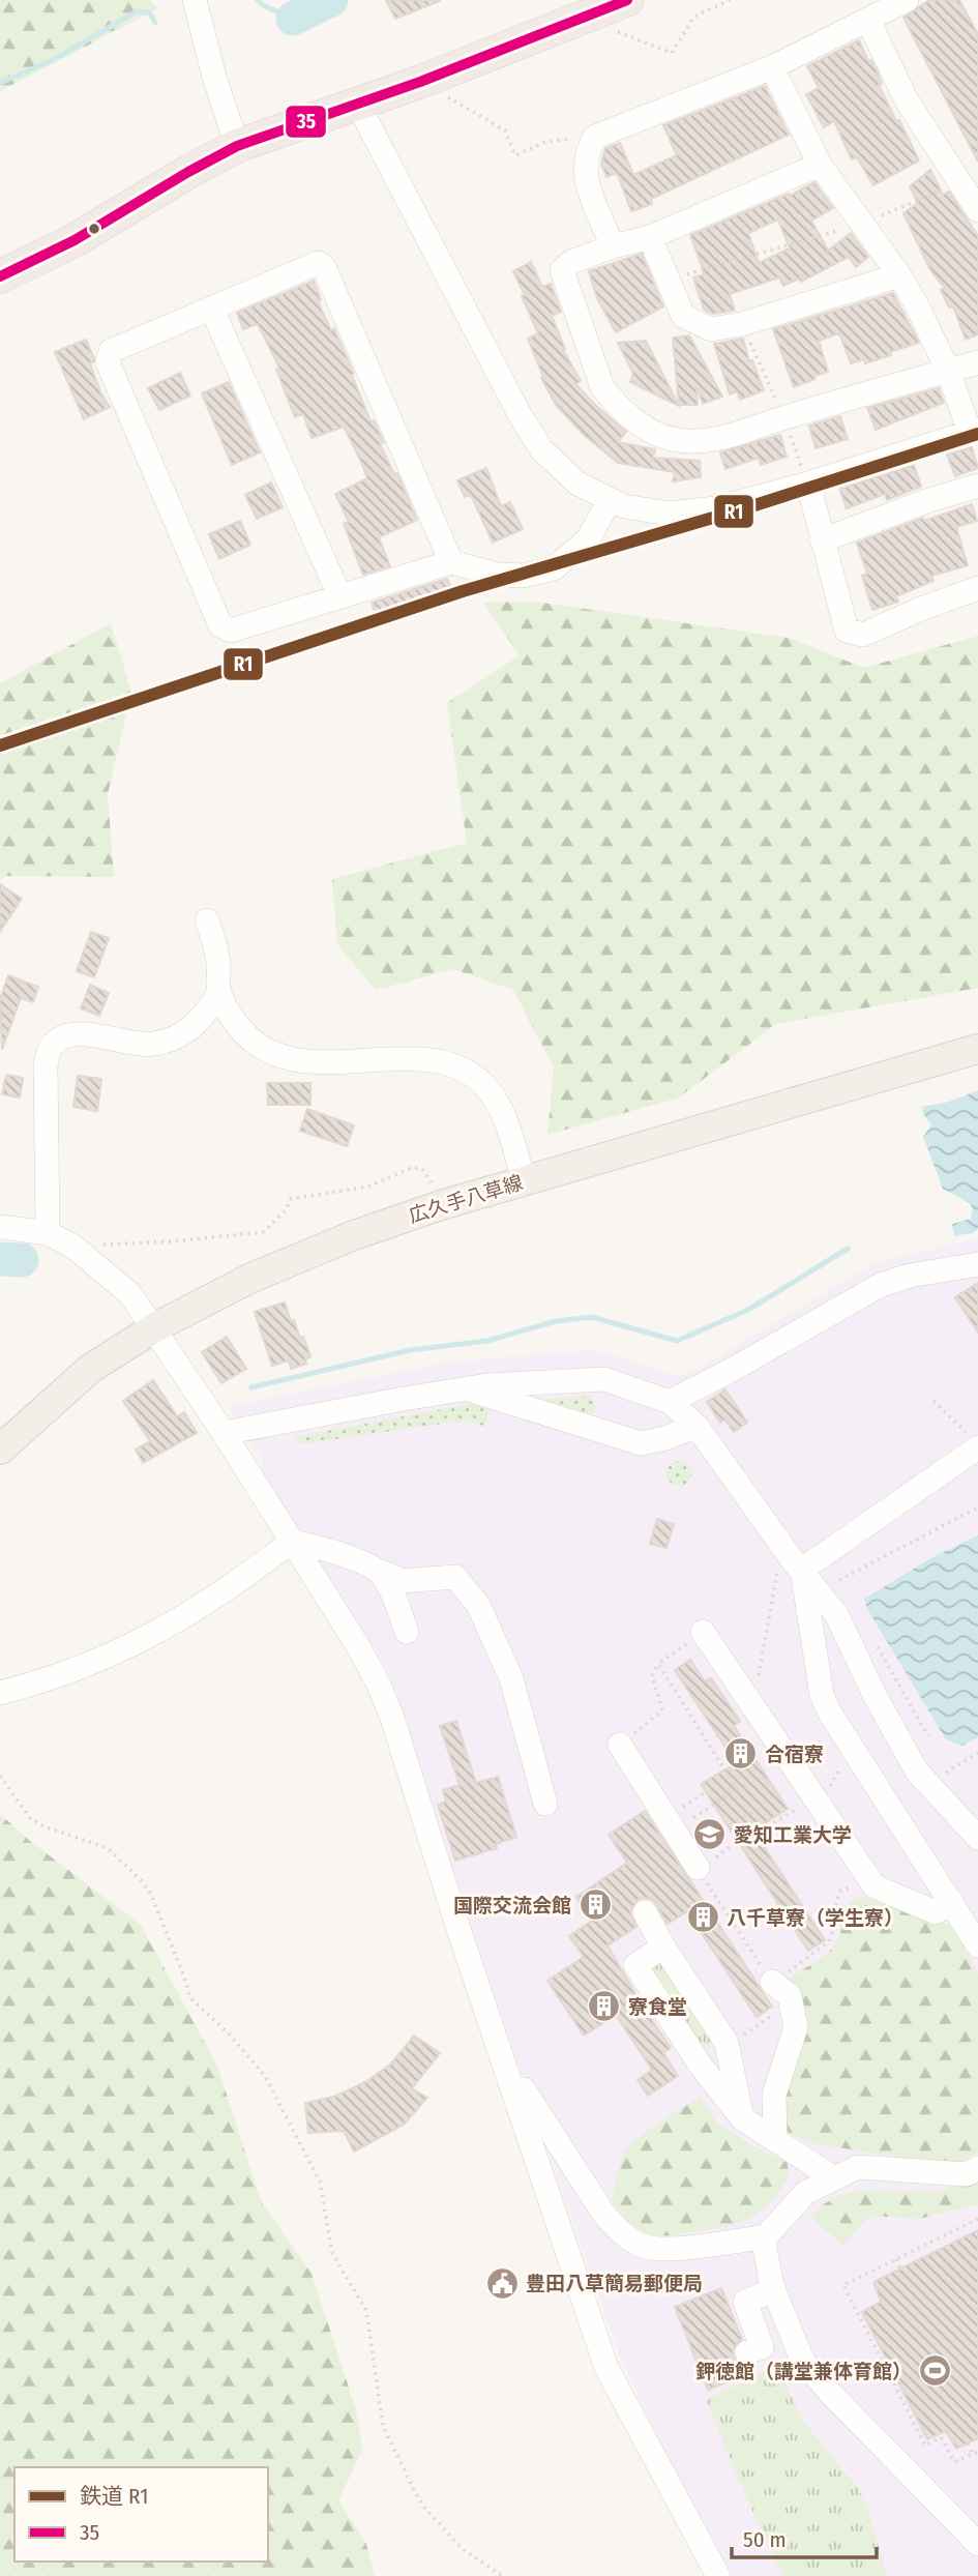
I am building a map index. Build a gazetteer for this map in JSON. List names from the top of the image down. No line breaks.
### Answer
{"streets":{"main road":["広久手八草線"]},"places":{"building":["合宿寮","国際交流会館","八千草寮（学生寮）","寮食堂"],"school or university":["愛知工業大学"],"public building":["豊田八草簡易郵便局"],"sports":["鉀徳館（講堂兼体育館）"]},"lines":["transit line 35","rail line R1"],"legend":["鉄道 R1","35"],"scale_bar":"50 m"}
